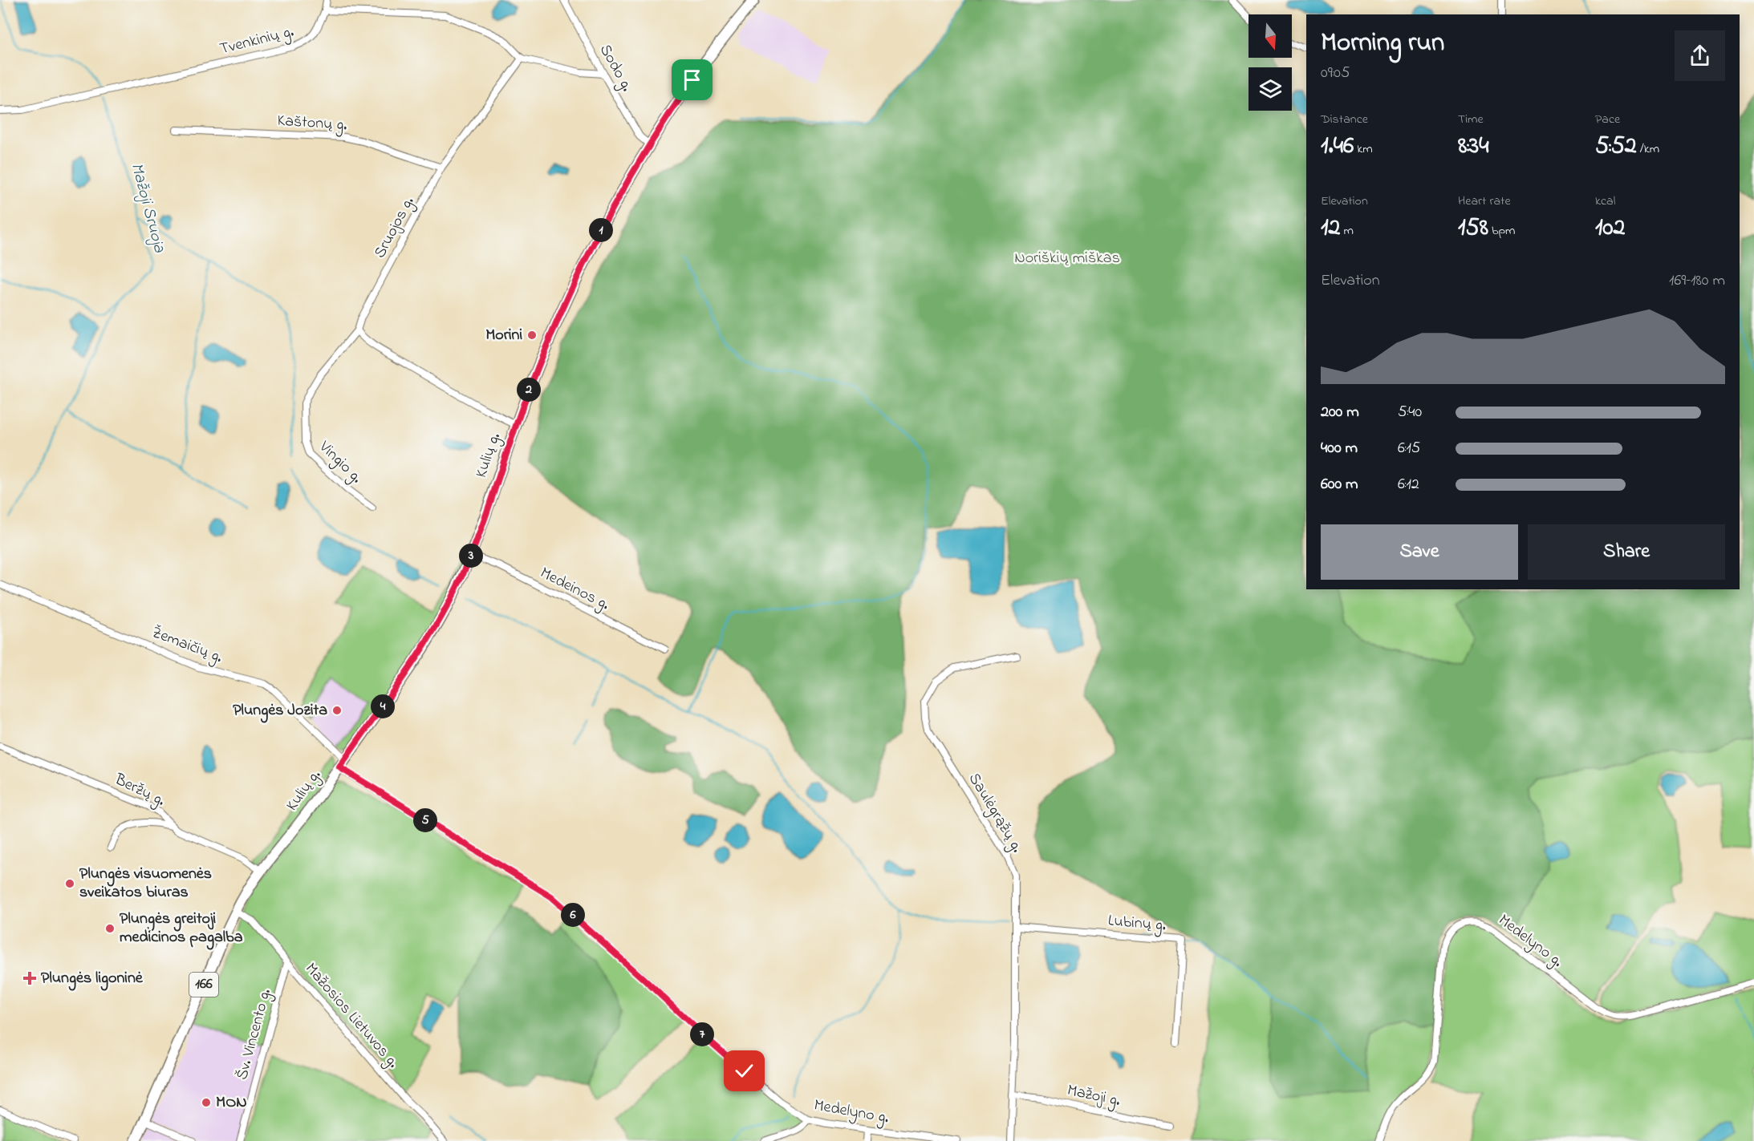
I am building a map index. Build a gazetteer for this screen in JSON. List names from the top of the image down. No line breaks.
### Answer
{"streets":{"main road":["Kulių g.","166"],"street":["Tvenkinių g.","Sodo g.","Kaštonų g.","Sruojos g.","Vingio g.","Medeinos g.","Žemaičių g.","Beržų g.","Saulėgrąžų g.","Lubinų g.","Medelyno g.","Mažosios Lietuvos g.","Šv. Vincento g.","Mažoji g."]},"crossings":[["Sodo g.","Kulių g."],["Kaštonų g.","Sruojos g."],["Sruojos g.","Vingio g."],["Kulių g.","Medeinos g."],["Kulių g.","Žemaičių g."],["Kulių g.","Beržų g."],["Kulių g.","Medelyno g."],["Kulių g.","166"],["Kulių g.","Mažosios Lietuvos g."],["Saulėgrąžų g.","Lubinų g."],["Saulėgrąžų g.","Mažoji g."],["166","Mažosios Lietuvos g."],["Mažosios Lietuvos g.","Šv. Vincento g."]],"water":["Mažoji Sruoja"],"parks":["Noriškių miškas"],"places":{"other":["Morini","Plungės Jozita","Plungės visuomenės sveikatos biuras","Plungės greitoji medicinos pagalba","MON"],"health":["Plungės ligoninė"]},"north":"bottom","page":{"heading":["Morning run","09:05"],"stats":[["Distance","1.46 km"],["Time","8:34"],["Pace","5:52 /km"],["Elevation","12 m"],["Heart rate","158 bpm"],["kcal","102"]],"pins":["1","2","3","4","5","6","7"],"chart":["Elevation","169–180 m"],"list":[{"name":"200 m","note":"5:40"},{"name":"400 m","note":"6:15"},{"name":"600 m","note":"6:12"}],"buttons":["Save","Share"]}}
